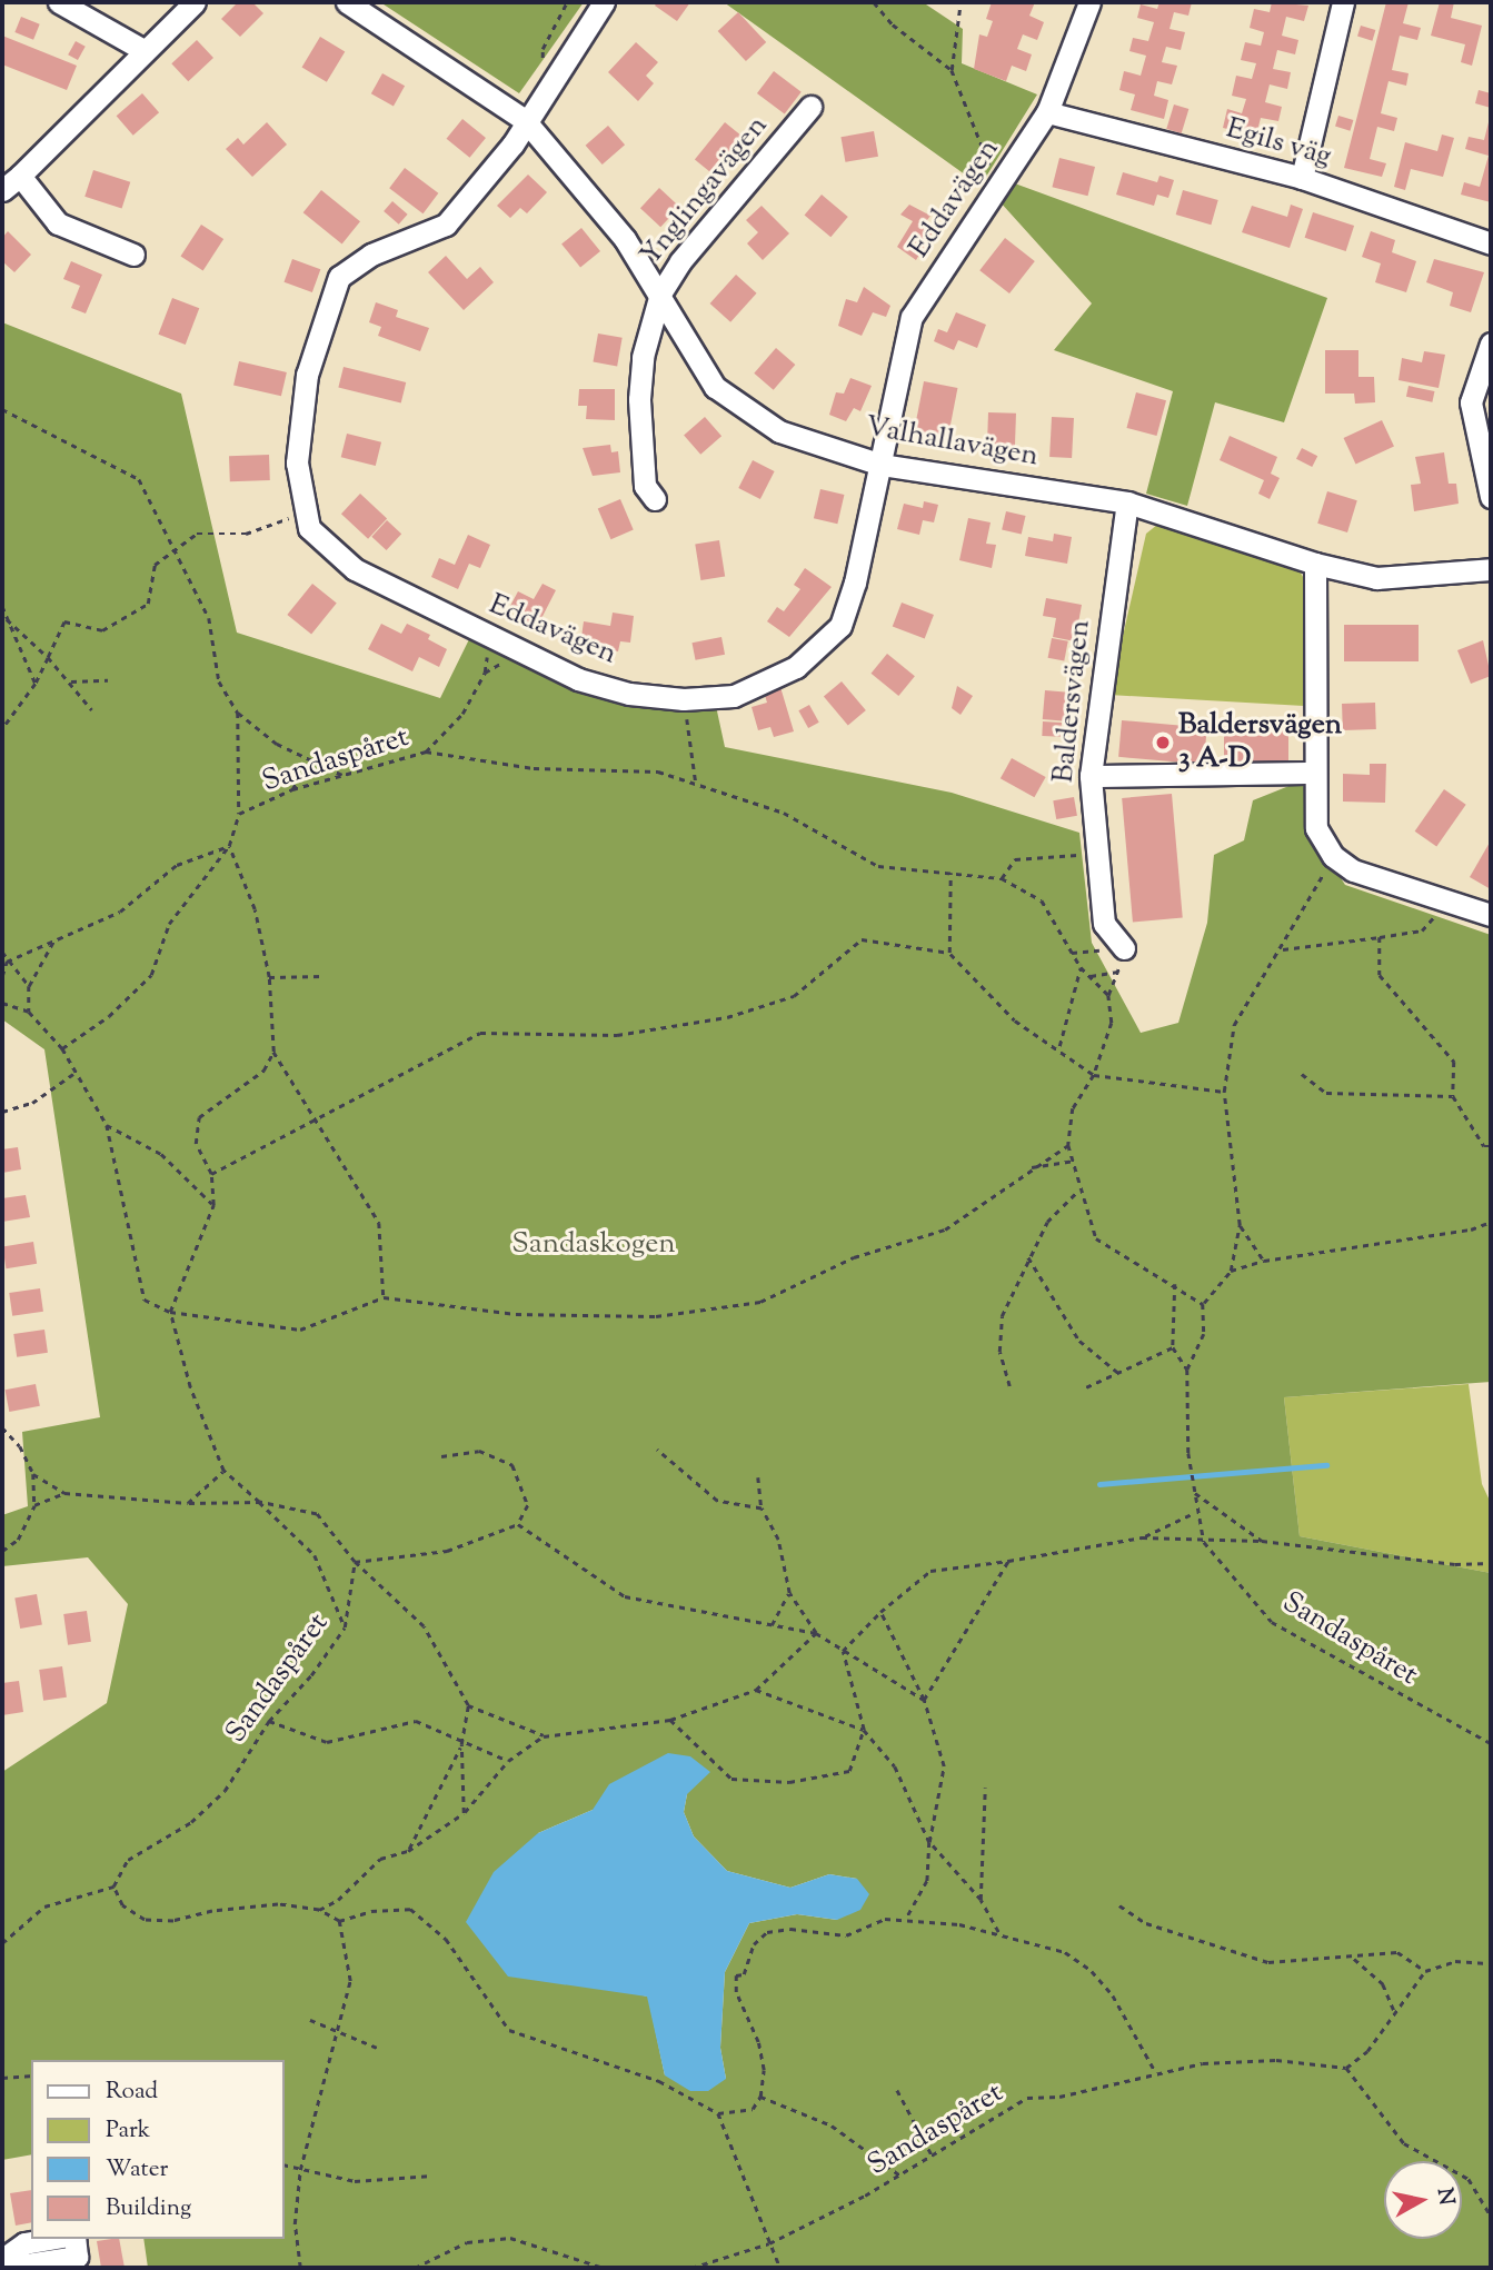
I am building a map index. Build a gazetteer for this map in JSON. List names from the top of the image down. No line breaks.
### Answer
{"streets":{"street":["Egils väg","Ynglingavägen","Eddavägen","Valhallavägen","Baldersvägen"],"path":["Sandaspåret"]},"crossings":[["Egils väg","Eddavägen"],["Ynglingavägen","Valhallavägen"],["Eddavägen","Valhallavägen"],["Valhallavägen","Baldersvägen"]],"parks":["Sandaskogen"],"places":["Baldersvägen 3 A-D"],"legend":["Road","Park","Water","Building"],"north":"right"}
